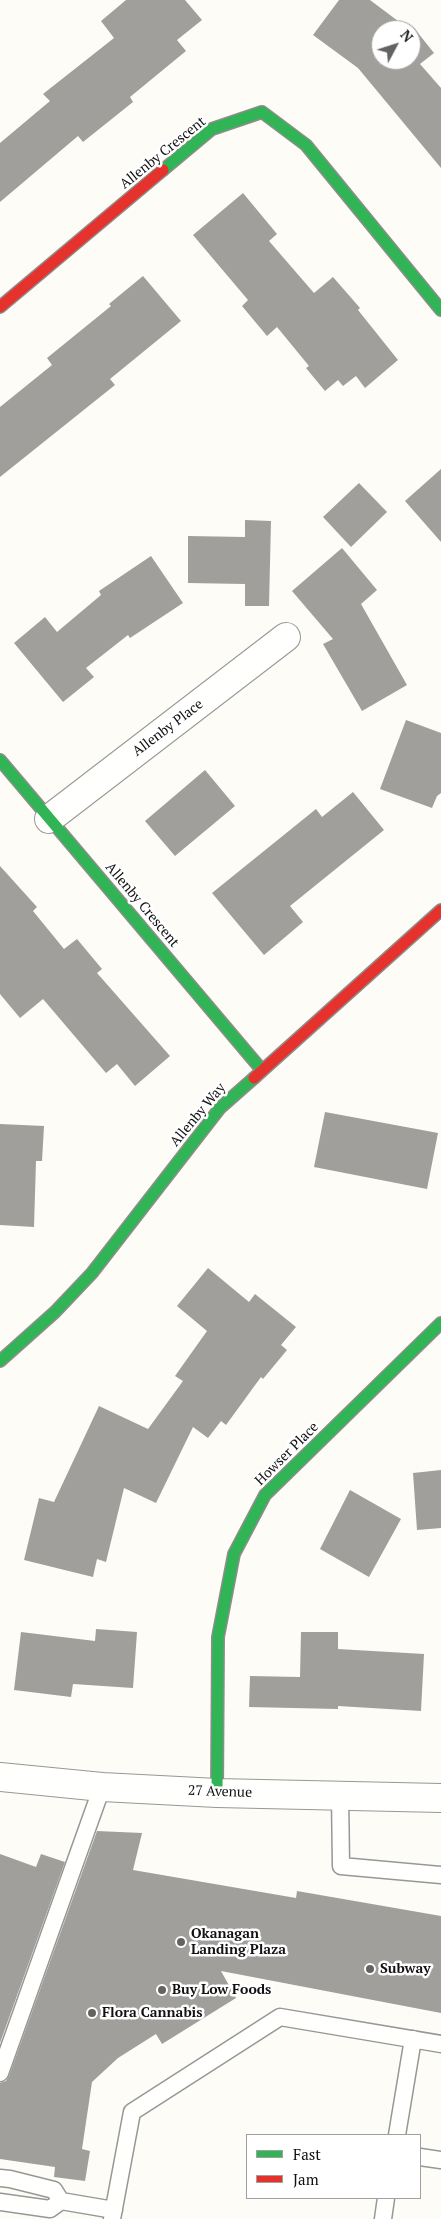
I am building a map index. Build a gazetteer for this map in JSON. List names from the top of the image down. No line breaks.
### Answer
{"streets":{"street":["Allenby Crescent","Allenby Place","Allenby Way","Howser Place","27 Avenue"]},"crossings":[["Allenby Crescent","Allenby Place"],["Allenby Crescent","Allenby Way"],["Howser Place","27 Avenue"]],"places":["Okanagan Landing Plaza","Subway","Buy Low Foods","Flora Cannabis"],"legend":["Fast","Jam"],"north":"top right"}
